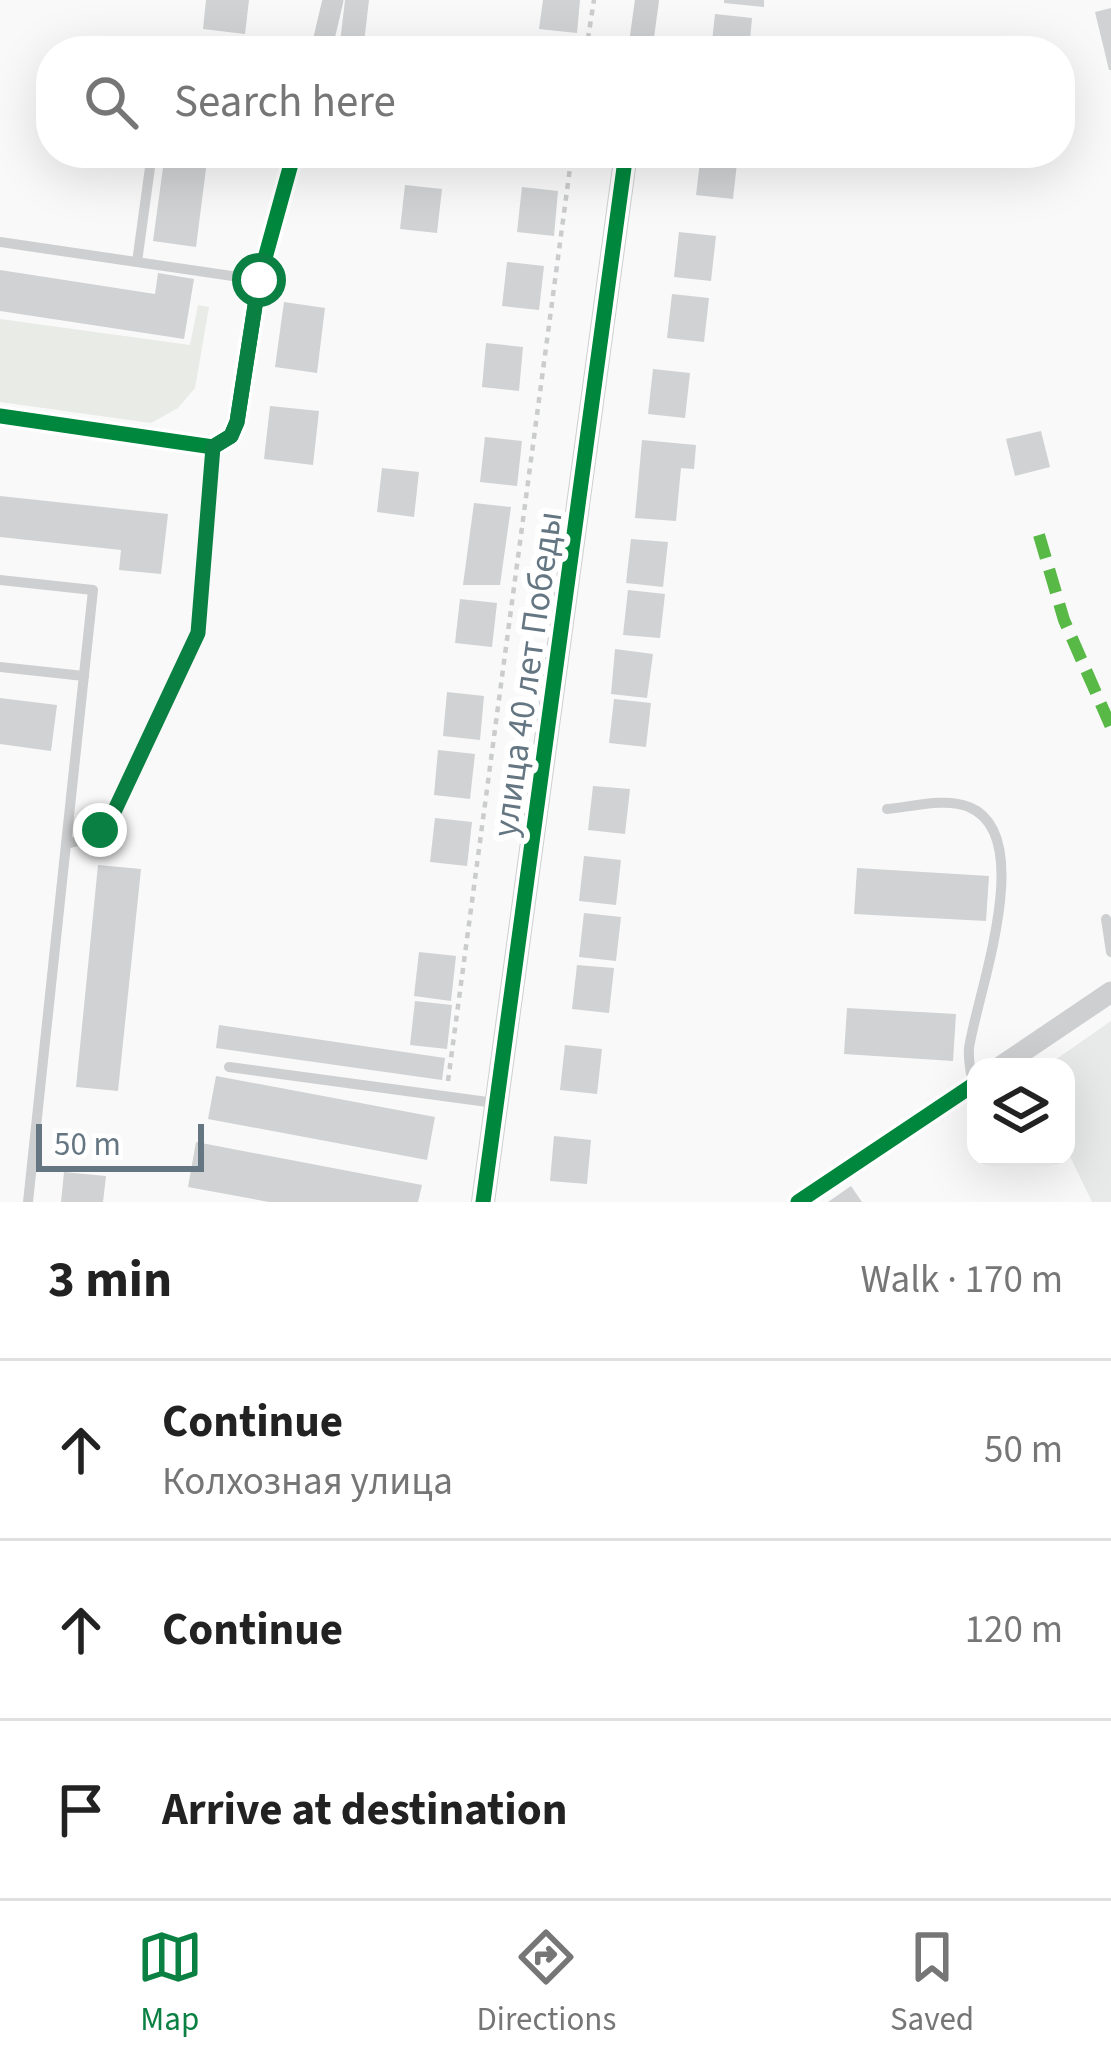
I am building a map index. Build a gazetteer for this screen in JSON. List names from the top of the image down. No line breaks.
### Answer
{"streets":{"street":["улица 40 лет Победы"]},"scale_bar":"50 m","page":{"search":"Search here","scale":"50 m","heading":["3 min","Walk · 170 m"],"list":[["Continue","Колхозная улица","50 m"],["Continue","120 m"],"Arrive at destination"],"nav":["Map","Directions","Saved"]}}
